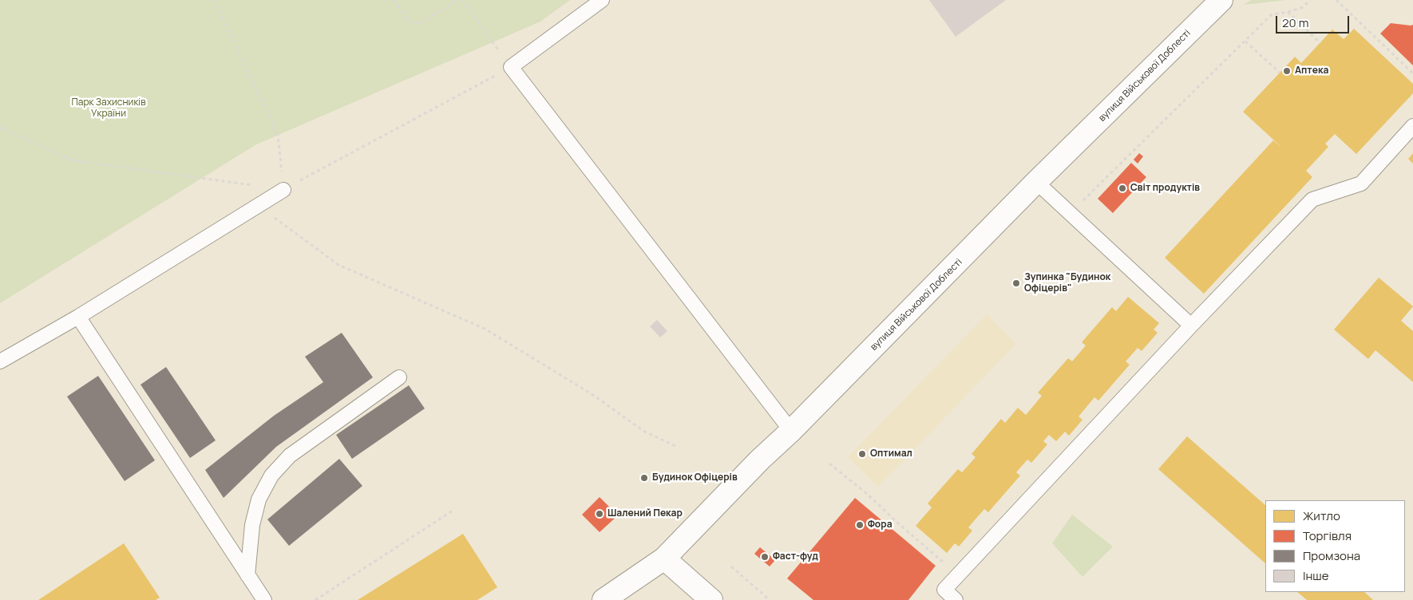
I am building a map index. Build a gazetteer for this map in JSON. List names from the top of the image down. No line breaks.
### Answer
{"streets":{"street":["вулиця Військової Доблесті"]},"parks":["Парк Захисників України"],"places":["Аптека","Світ продуктів","Зупинка \"Будинок Офіцерів\"","Оптимал","Будинок Офіцерів","Шалений Пекар","Фора","Фаст-фуд"],"legend":["Житло","Торгівля","Промзона","Інше"],"scale_bar":"20 m"}
